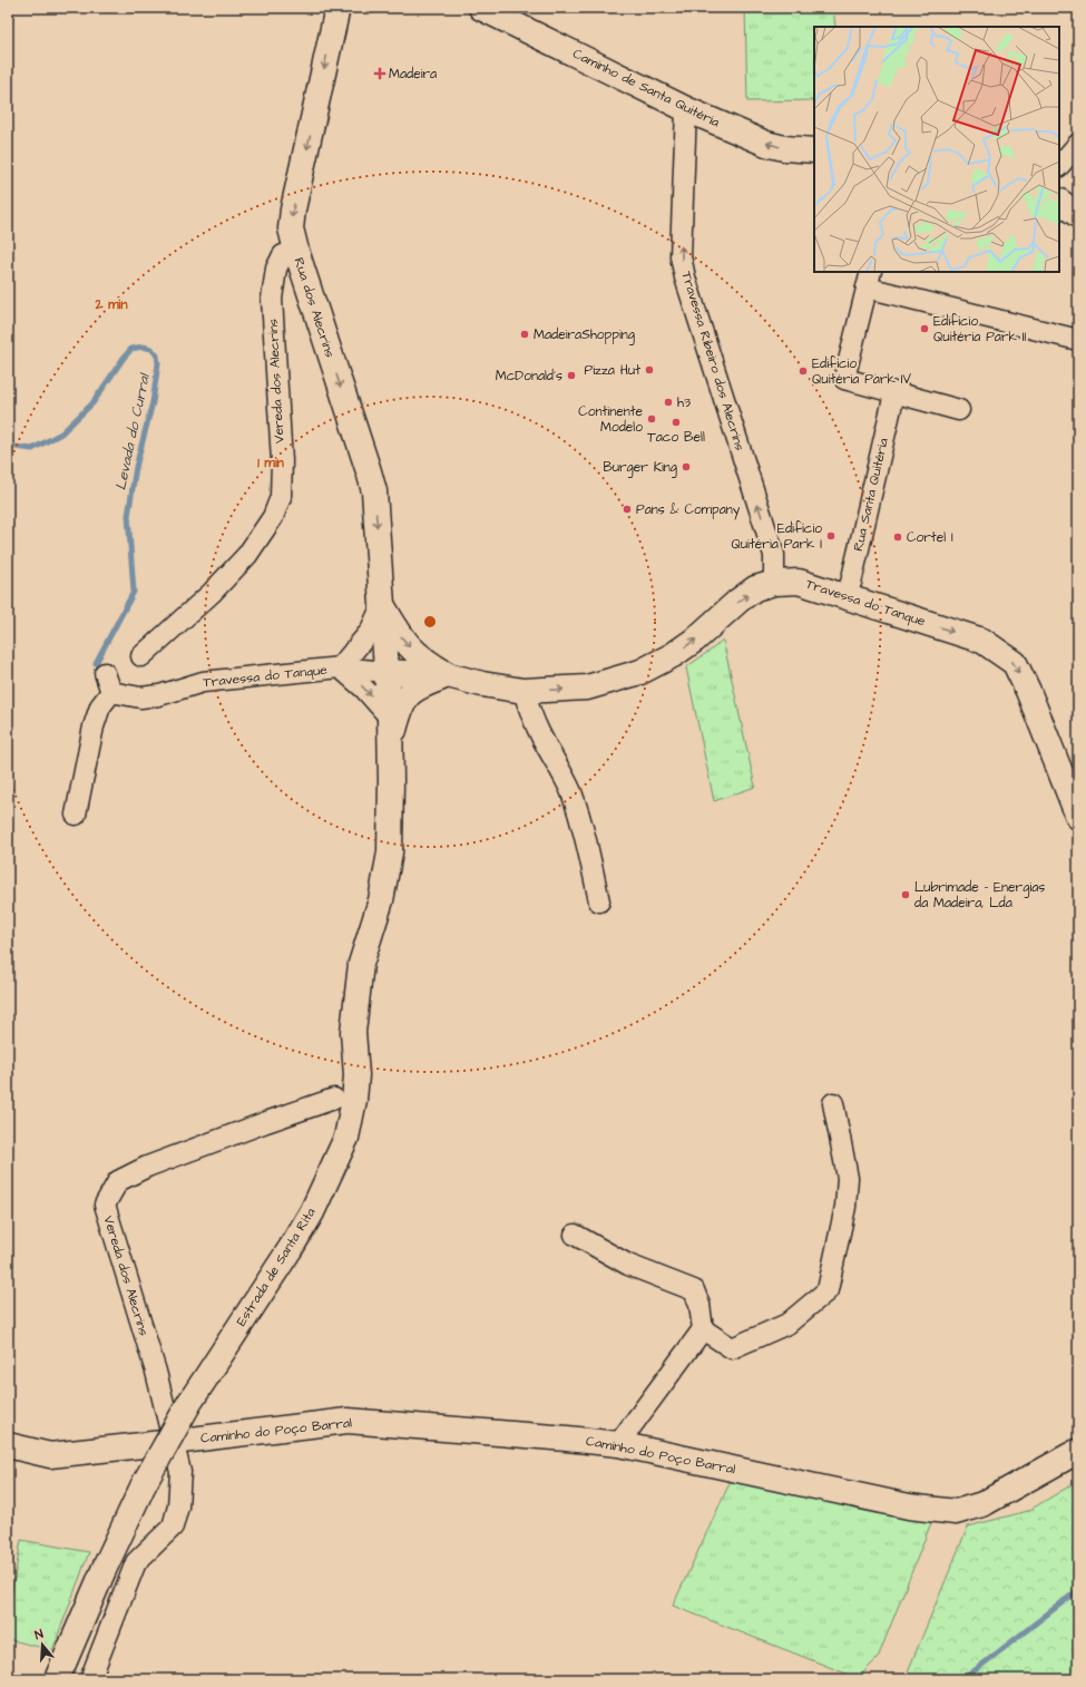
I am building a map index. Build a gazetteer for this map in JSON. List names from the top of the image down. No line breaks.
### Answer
{"streets":{"street":["Caminho de Santa Quitéria","Rua dos Alecrins","Travessa Ribeiro dos Alecrins","Vereda dos Alecrins","Rua Santa Quitéria","Travessa do Tanque","Estrada de Santa Rita","Caminho do Poço Barral"]},"crossings":[["Caminho de Santa Quitéria","Travessa Ribeiro dos Alecrins"],["Rua dos Alecrins","Vereda dos Alecrins"],["Rua dos Alecrins","Travessa do Tanque"],["Rua dos Alecrins","Estrada de Santa Rita"],["Travessa Ribeiro dos Alecrins","Travessa do Tanque"],["Vereda dos Alecrins","Caminho do Poço Barral"],["Rua Santa Quitéria","Travessa do Tanque"],["Travessa do Tanque","Estrada de Santa Rita"]],"one_way":["Caminho de Santa Quitéria","Rua dos Alecrins","Travessa Ribeiro dos Alecrins"],"water":["Levada do Curral"],"places":{"health":["Madeira"],"other":["Edifício Quitéria Park II","MadeiraShopping","Pizza Hut","Edifício Quitéria Park IV","McDonald's","h3","Continente Modelo","Taco Bell","Burger King","Pans & Company","Edifício Quitéria Park I","Cortel I","Lubrimade - Energias da Madeira, Lda"]},"north":"top","rings":["2 min","1 min"]}
